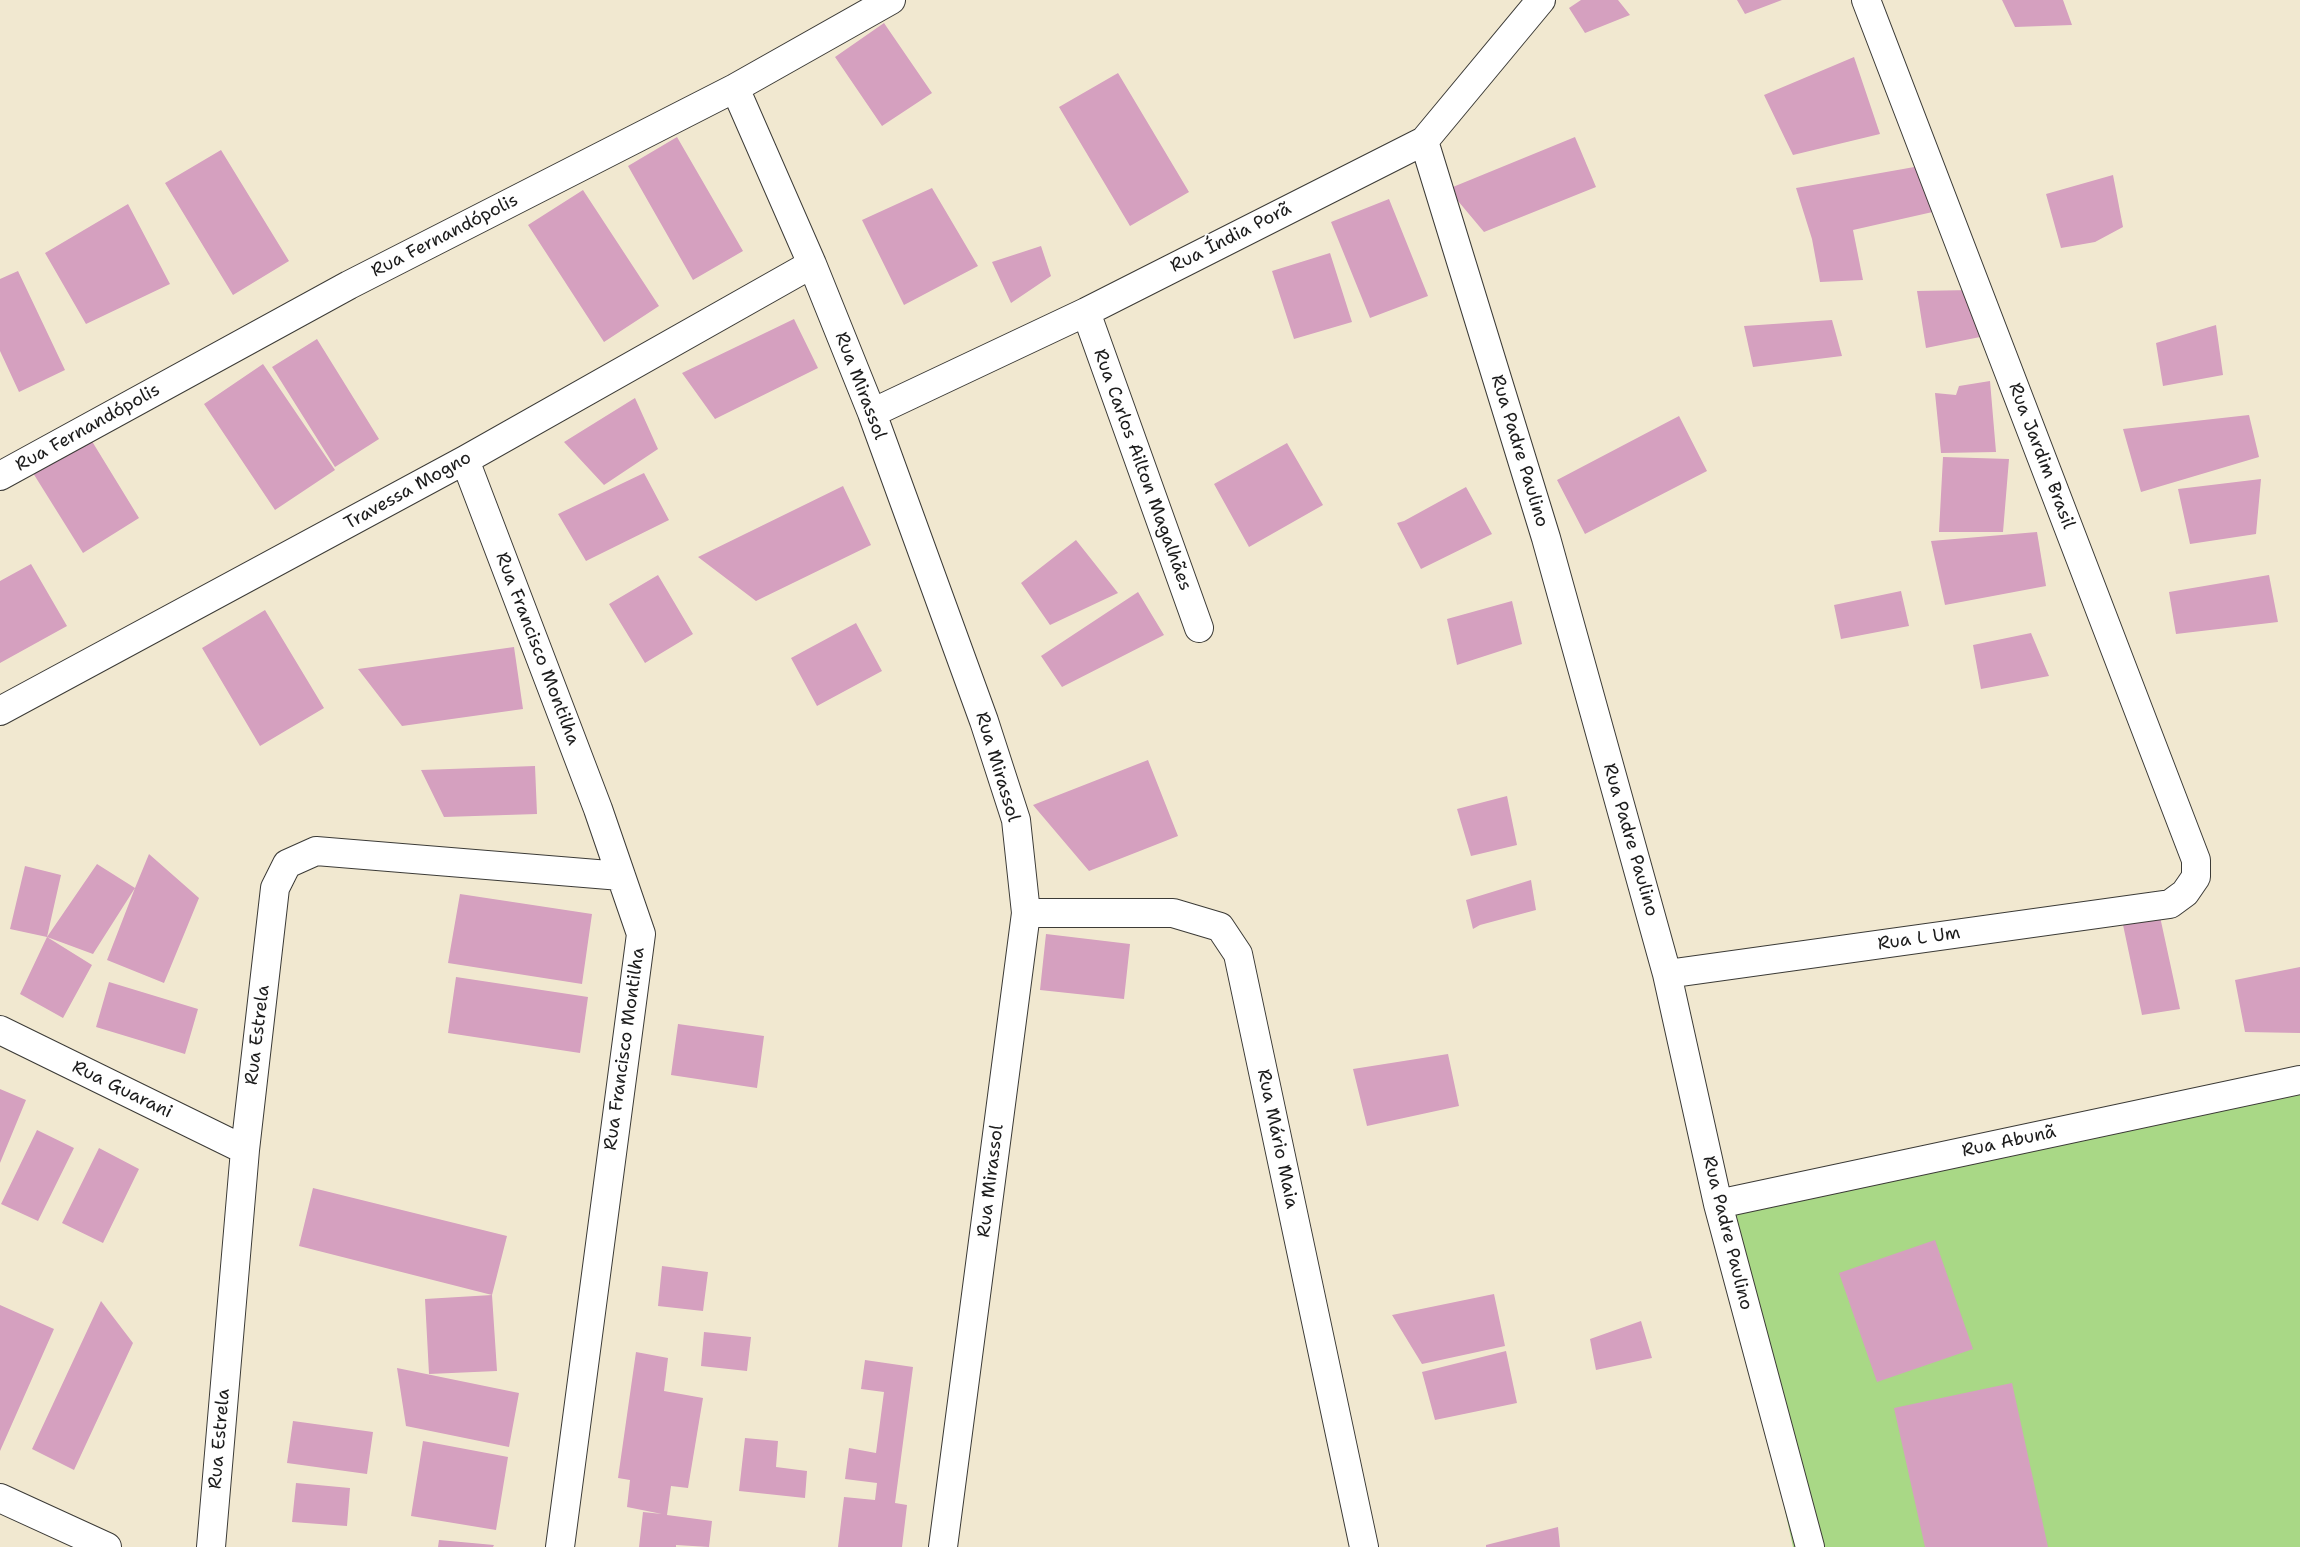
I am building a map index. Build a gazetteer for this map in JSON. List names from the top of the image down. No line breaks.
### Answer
{"streets":{"street":["Rua Fernandópolis","Rua Índia Porã","Rua Mirassol","Rua Padre Paulino","Rua Jardim Brasil","Rua Carlos Ailton Magalhães","Travessa Mogno","Rua Francisco Montilha","Rua L Um","Rua Estrela","Rua Guarani","Rua Mário Maia","Rua Abunã"]},"crossings":[["Rua Fernandópolis","Rua Mirassol"],["Rua Índia Porã","Rua Mirassol"],["Rua Índia Porã","Rua Padre Paulino"],["Rua Índia Porã","Rua Carlos Ailton Magalhães"],["Rua Mirassol","Travessa Mogno"],["Rua Mirassol","Rua Mário Maia"],["Rua Padre Paulino","Rua L Um"],["Rua Padre Paulino","Rua Abunã"],["Rua Jardim Brasil","Rua L Um"],["Travessa Mogno","Rua Francisco Montilha"],["Rua Francisco Montilha","Rua Estrela"],["Rua Estrela","Rua Guarani"]]}
